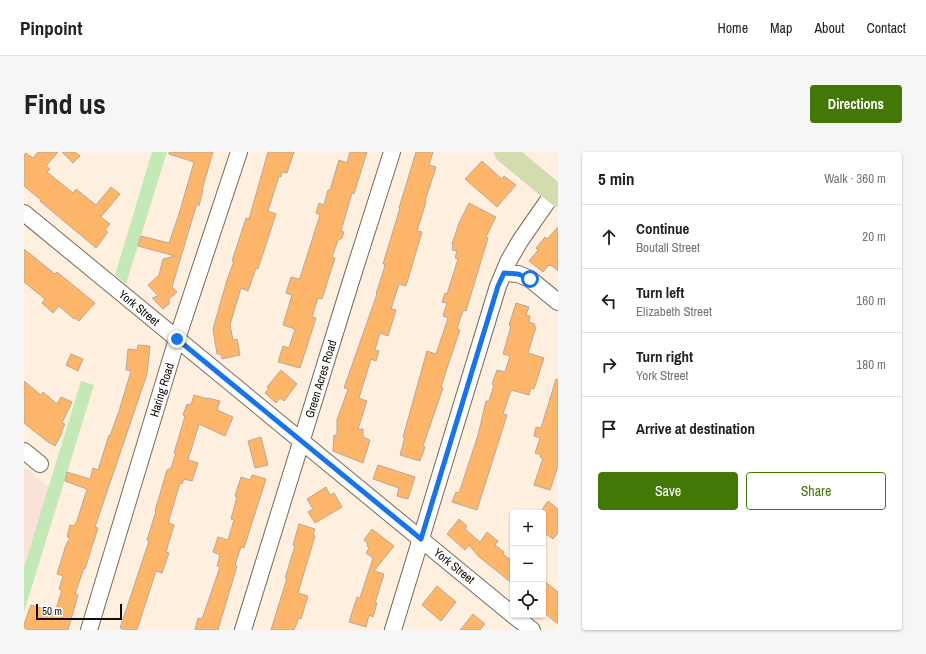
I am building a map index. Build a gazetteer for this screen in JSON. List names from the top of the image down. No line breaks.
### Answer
{"streets":{"street":["York Street","Green Acres Road","Haring Road"]},"crossings":[["York Street","Green Acres Road"],["York Street","Haring Road"]],"scale_bar":"50 m","page":{"header":"Pinpoint","nav":["Home","Map","About","Contact"],"title":"Find us","buttons":["Directions",["Save","Share"]],"heading":["5 min","Walk · 360 m"],"list":[["Continue","Boutall Street","20 m"],["Turn left","Elizabeth Street","160 m"],["Turn right","York Street","180 m"],"Arrive at destination"],"map_buttons":["+","−"],"scale":"50 m"}}
